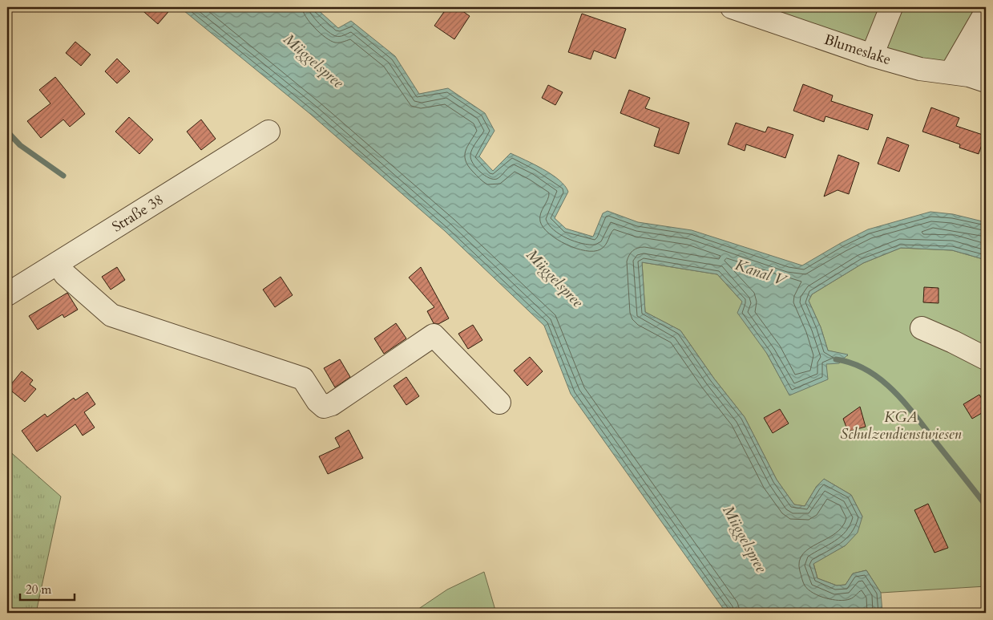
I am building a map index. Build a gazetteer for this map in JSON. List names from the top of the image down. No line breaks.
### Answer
{"streets":{"street":["Blumeslake","Straße 38"]},"water":["Müggelspree","Kanal V"],"parks":["KGA Schulzendienstwiesen"],"scale_bar":"20 m"}
